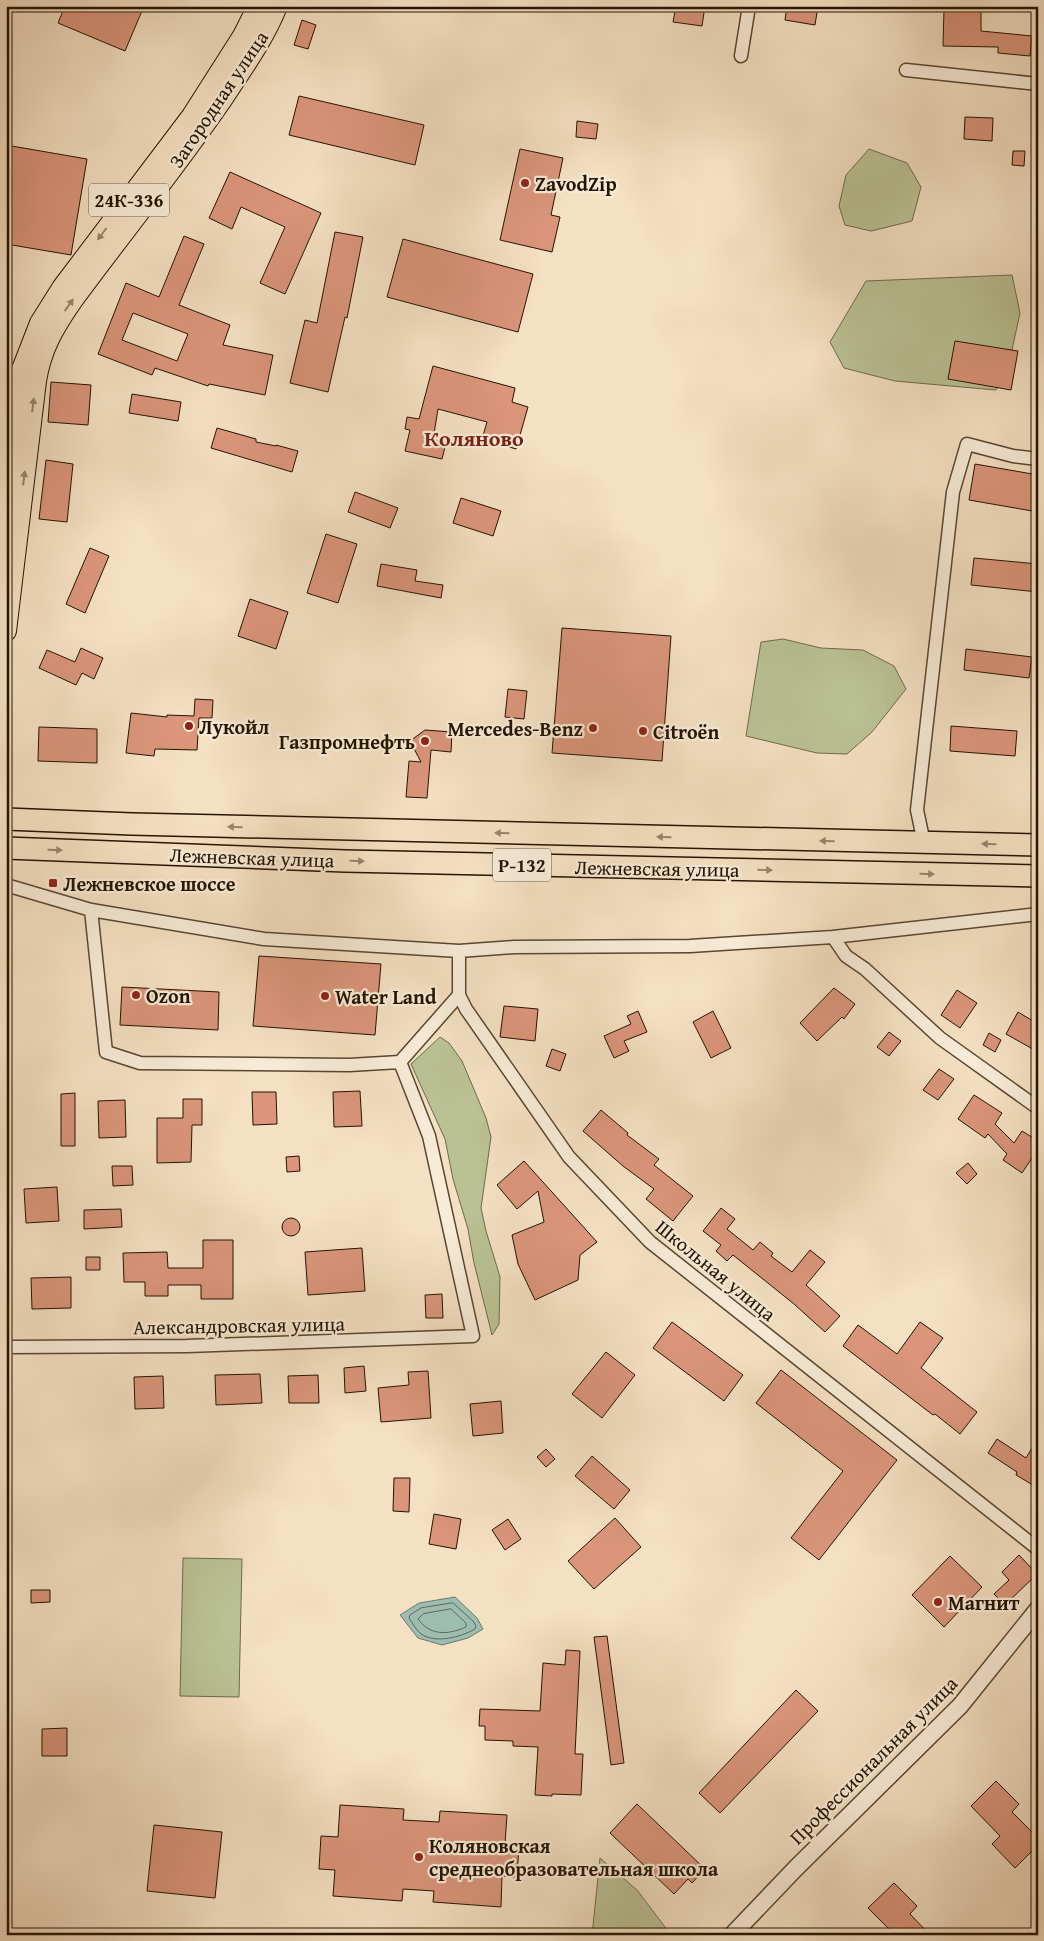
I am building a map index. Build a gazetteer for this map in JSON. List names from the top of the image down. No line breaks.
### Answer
{"streets":{"highway":["Лежневская улица","Р-132"],"main road":["Загородная улица","24К-336"],"street":["Школьная улица","Александровская улица","Профессиональная улица"]},"districts":["Коляново"],"places":{"other":["ZavodZip","Лукойл","Mercedes-Benz","Citroën","Газпромнефть","Ozon","Water Land","Магнит","Коляновская среднеобразовательная школа"],"transit":["Лежневское шоссе"]}}
